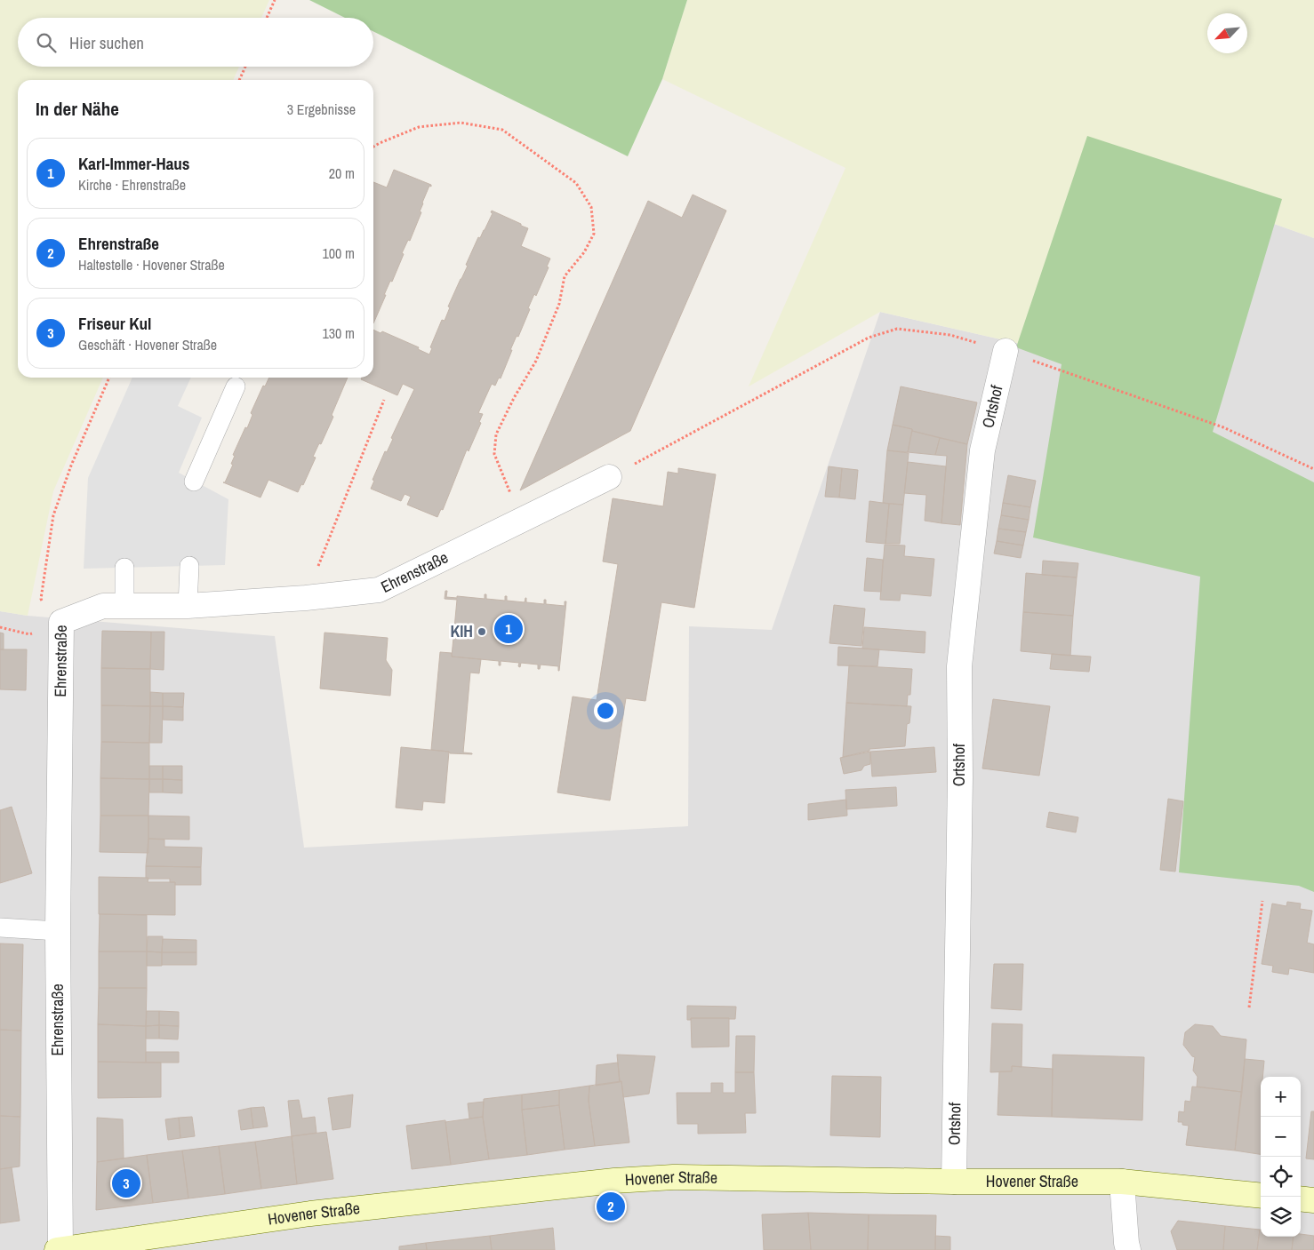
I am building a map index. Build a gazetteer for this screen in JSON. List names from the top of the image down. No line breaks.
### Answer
{"streets":{"street":["Ortshof","Ehrenstraße","Hovener Straße"]},"crossings":[["Ortshof","Hovener Straße"],["Ehrenstraße","Hovener Straße"]],"places":["KIH"],"north":"bottom left","page":{"search":"Hier suchen","heading":["In der Nähe","3 Ergebnisse"],"list":[{"mark":"1","name":"Karl-Immer-Haus","note":"Kirche · Ehrenstraße","value":"20 m"},{"mark":"2","name":"Ehrenstraße","note":"Haltestelle · Hovener Straße","value":"100 m"},{"mark":"3","name":"Friseur Kul","note":"Geschäft · Hovener Straße","value":"130 m"}],"pins":["1","3","2"],"map_buttons":["+","−"]}}
